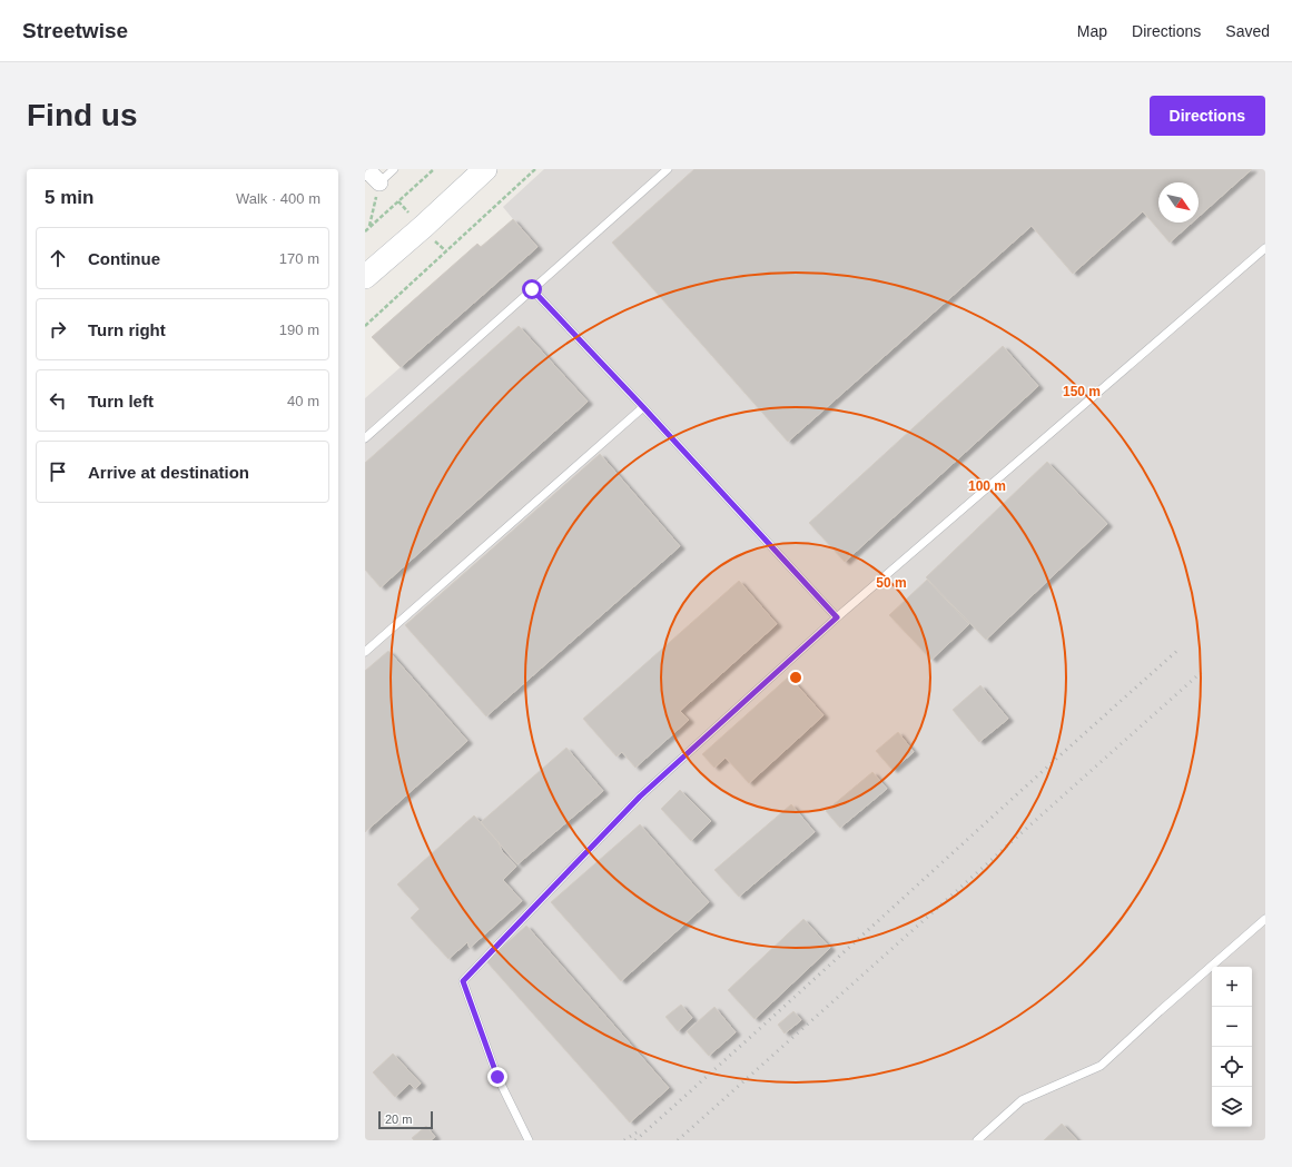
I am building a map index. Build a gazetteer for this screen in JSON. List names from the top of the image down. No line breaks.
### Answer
{"scale_bar":"20 m","north":"bottom right","page":{"header":"Streetwise","nav":["Map","Directions","Saved"],"buttons":"Directions","title":"Find us","heading":["5 min","Walk · 400 m"],"list":[["Continue","170 m"],["Turn right","190 m"],["Turn left","40 m"],"Arrive at destination"],"map_buttons":["+","−"],"scale":"20 m"},"rings":["150 m","100 m","50 m"]}
